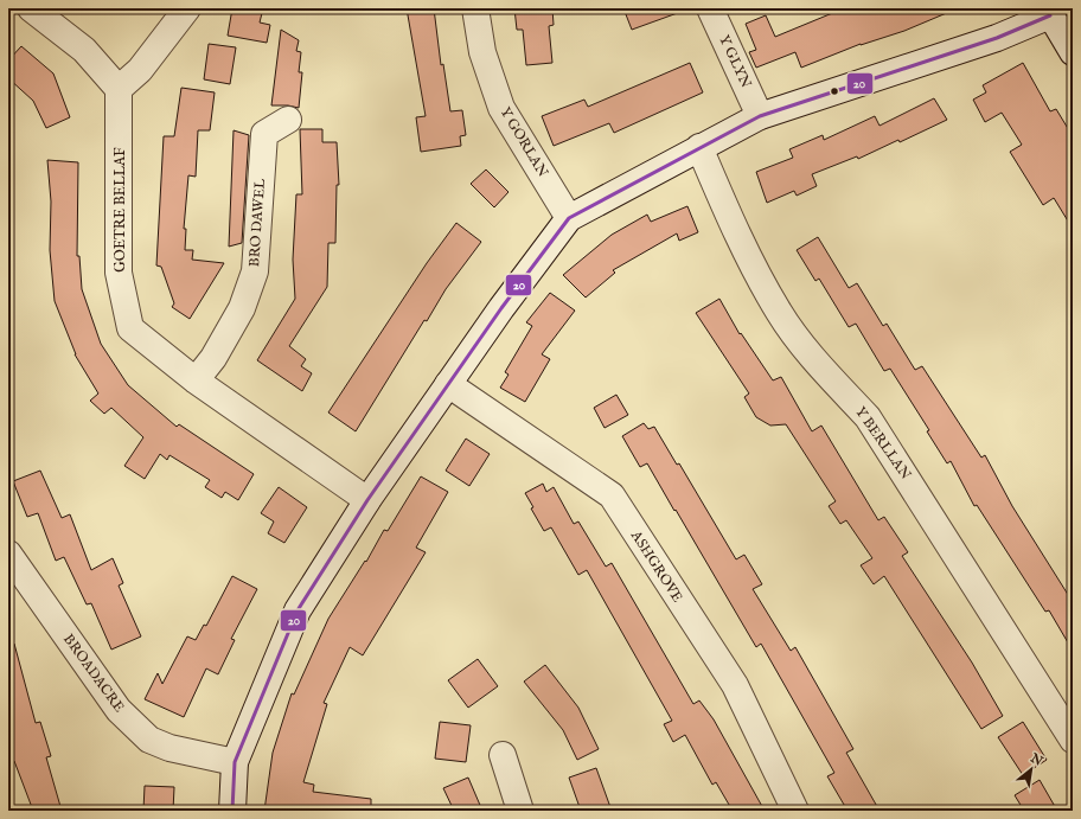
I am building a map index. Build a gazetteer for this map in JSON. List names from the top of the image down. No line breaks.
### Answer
{"streets":{"street":["Y GLYN","Y GORLAN","GOETRE BELLAF","BRO DAWEL","Y BERLLAN","ASHGROVE","BROADACRE"]},"crossings":[["GOETRE BELLAF","BRO DAWEL"]],"lines":["transit line 20"],"north":"top right"}
